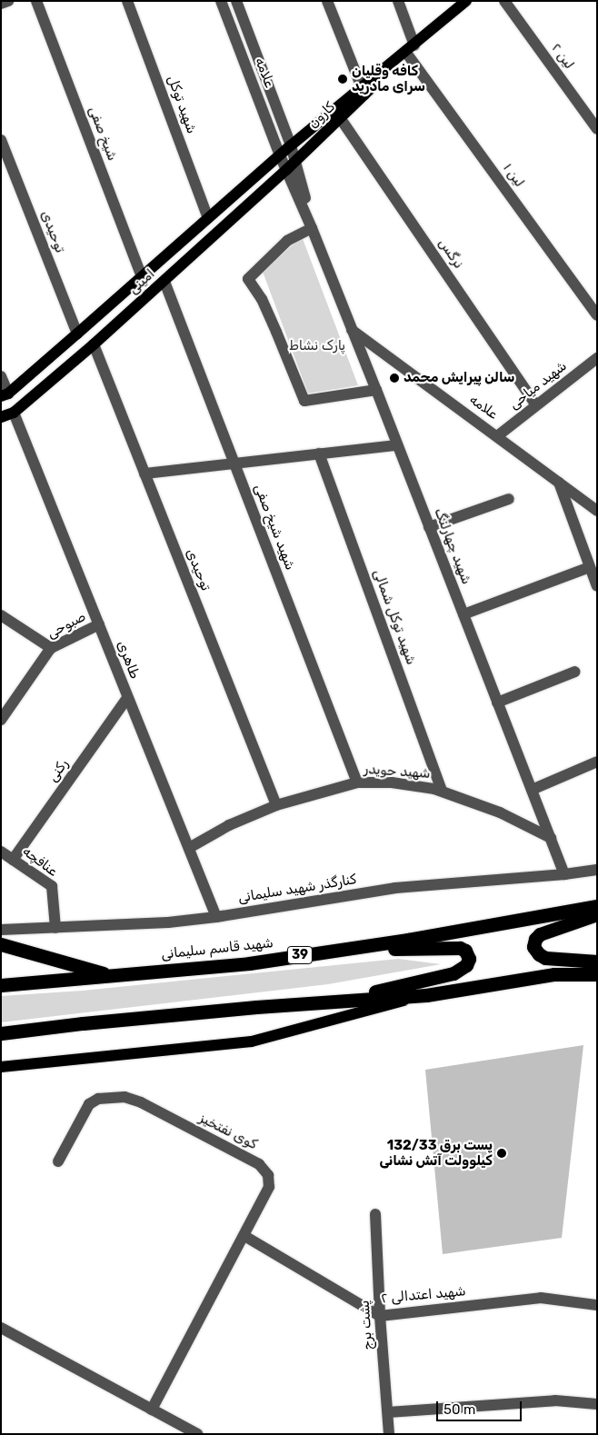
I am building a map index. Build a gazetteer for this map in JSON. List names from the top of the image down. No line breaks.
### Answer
{"streets":{"highway":["شهید قاسم سلیمانی","39"],"main road":["کارون","امینی"],"street":["لین ۲","علامه","شهید توکل","شیخ صفی","لین ۱","توحیدی","نرگس","شهید میاحی","شهید شیخ صفی","شهید چهارلنگ","شهید توکل شمالی","صبوحی","طاهری","رکنی","شهید حویدر","عنافچه","کنارگذر شهید سلیمانی","کوی نفتخیز","شهید اعتدالی ۲","پشت برج"]},"crossings":[["علامه","کارون"],["علامه","امینی"],["علامه","شهید میاحی"],["علامه","شهید چهارلنگ"],["شهید توکل","امینی"],["کارون","لین ۱"],["کارون","نرگس"],["کارون","امینی"],["شیخ صفی","امینی"],["توحیدی","امینی"],["توحیدی","شهید حویدر"],["نرگس","شهید میاحی"],["امینی","شهید شیخ صفی"],["امینی","طاهری"],["شهید شیخ صفی","شهید حویدر"],["شهید چهارلنگ","شهید حویدر"],["شهید چهارلنگ","کنارگذر شهید سلیمانی"],["شهید توکل شمالی","شهید حویدر"],["صبوحی","طاهری"],["طاهری","رکنی"],["طاهری","شهید حویدر"],["طاهری","کنارگذر شهید سلیمانی"],["رکنی","عنافچه"],["عنافچه","کنارگذر شهید سلیمانی"],["کوی نفتخیز","شهید اعتدالی ۲"],["شهید اعتدالی ۲","پشت برج"]],"parks":["پارک نشاط"],"places":["کافه وقلیان سرای مادرید","سالن پیرایش محمد","پست برق 132/33 کیلوولت آتش نشانی"],"scale_bar":"50 m"}
